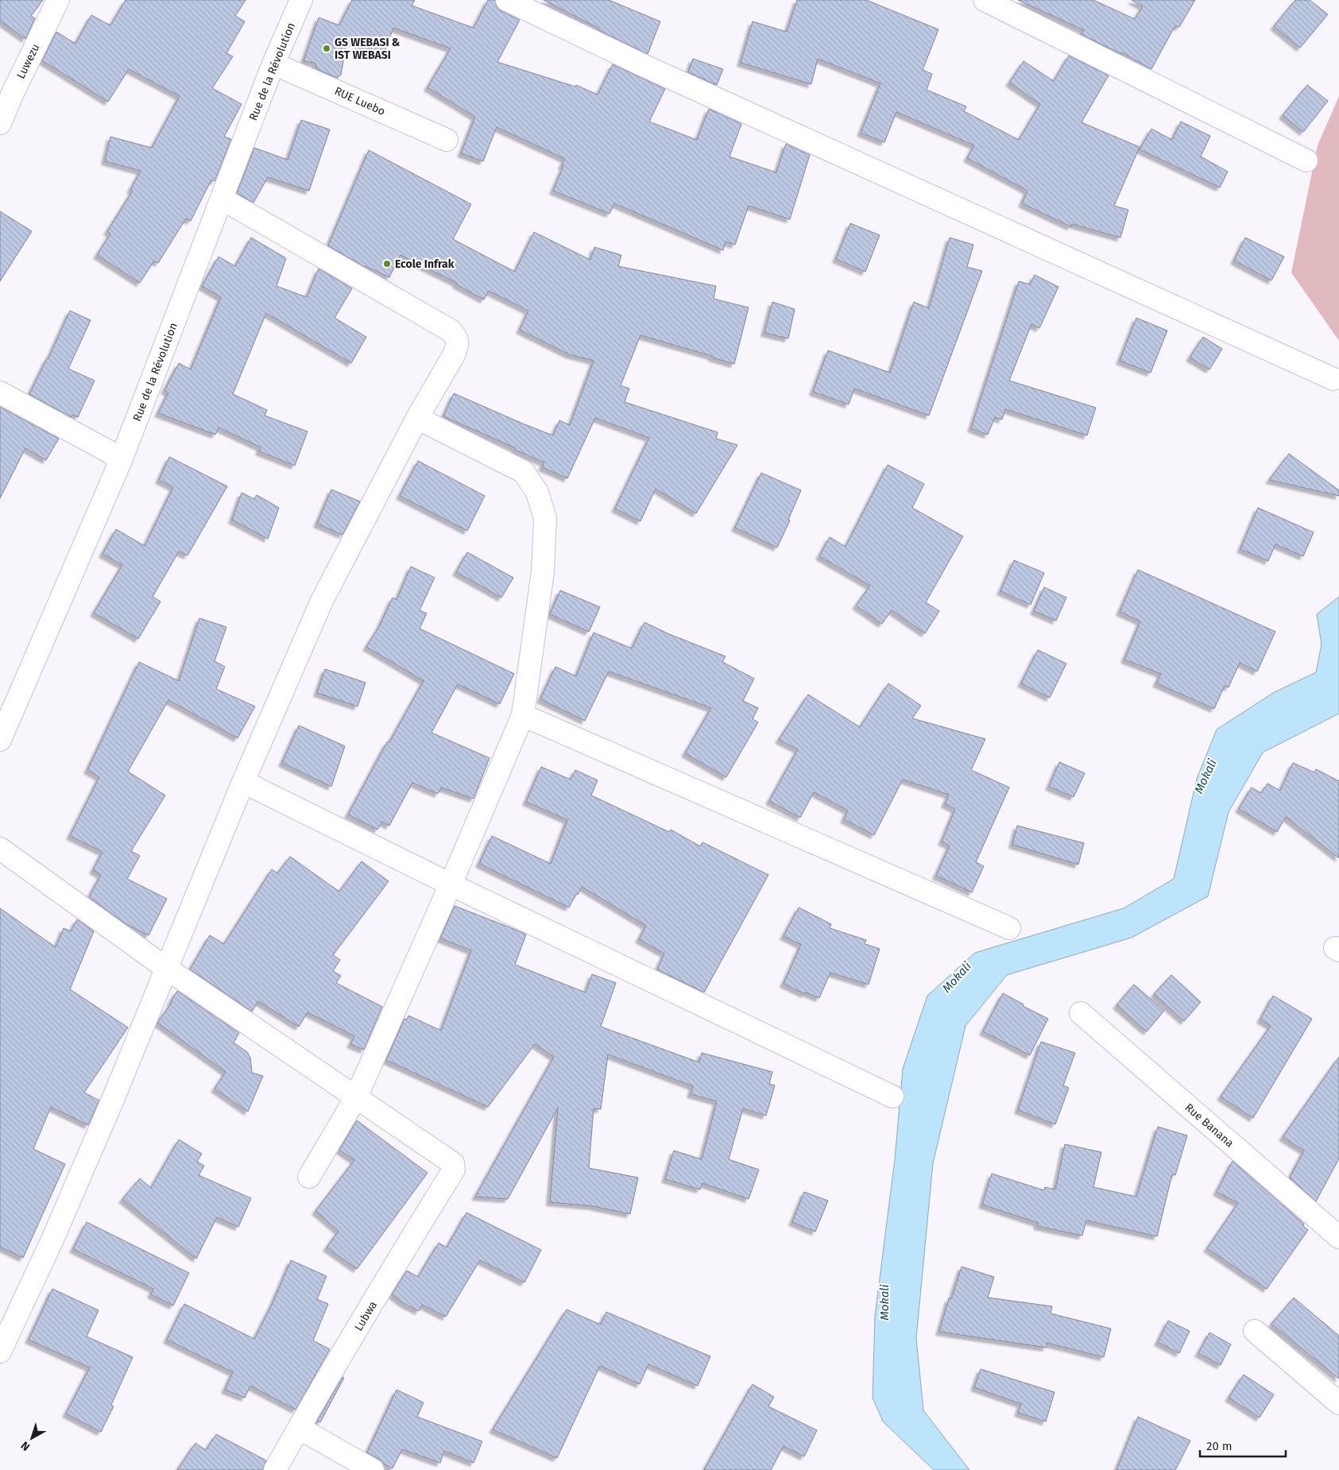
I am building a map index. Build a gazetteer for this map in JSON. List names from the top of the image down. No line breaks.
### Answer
{"streets":{"street":["Luwezu","Rue de la Révolution","RUE Luebo","Rue Banana","Lubwa"]},"crossings":[["Rue de la Révolution","RUE Luebo"]],"water":["Mokali"],"places":["GS WEBASI & IST WEBASI","Ecole Infrak"],"scale_bar":"20 m","north":"bottom left"}
